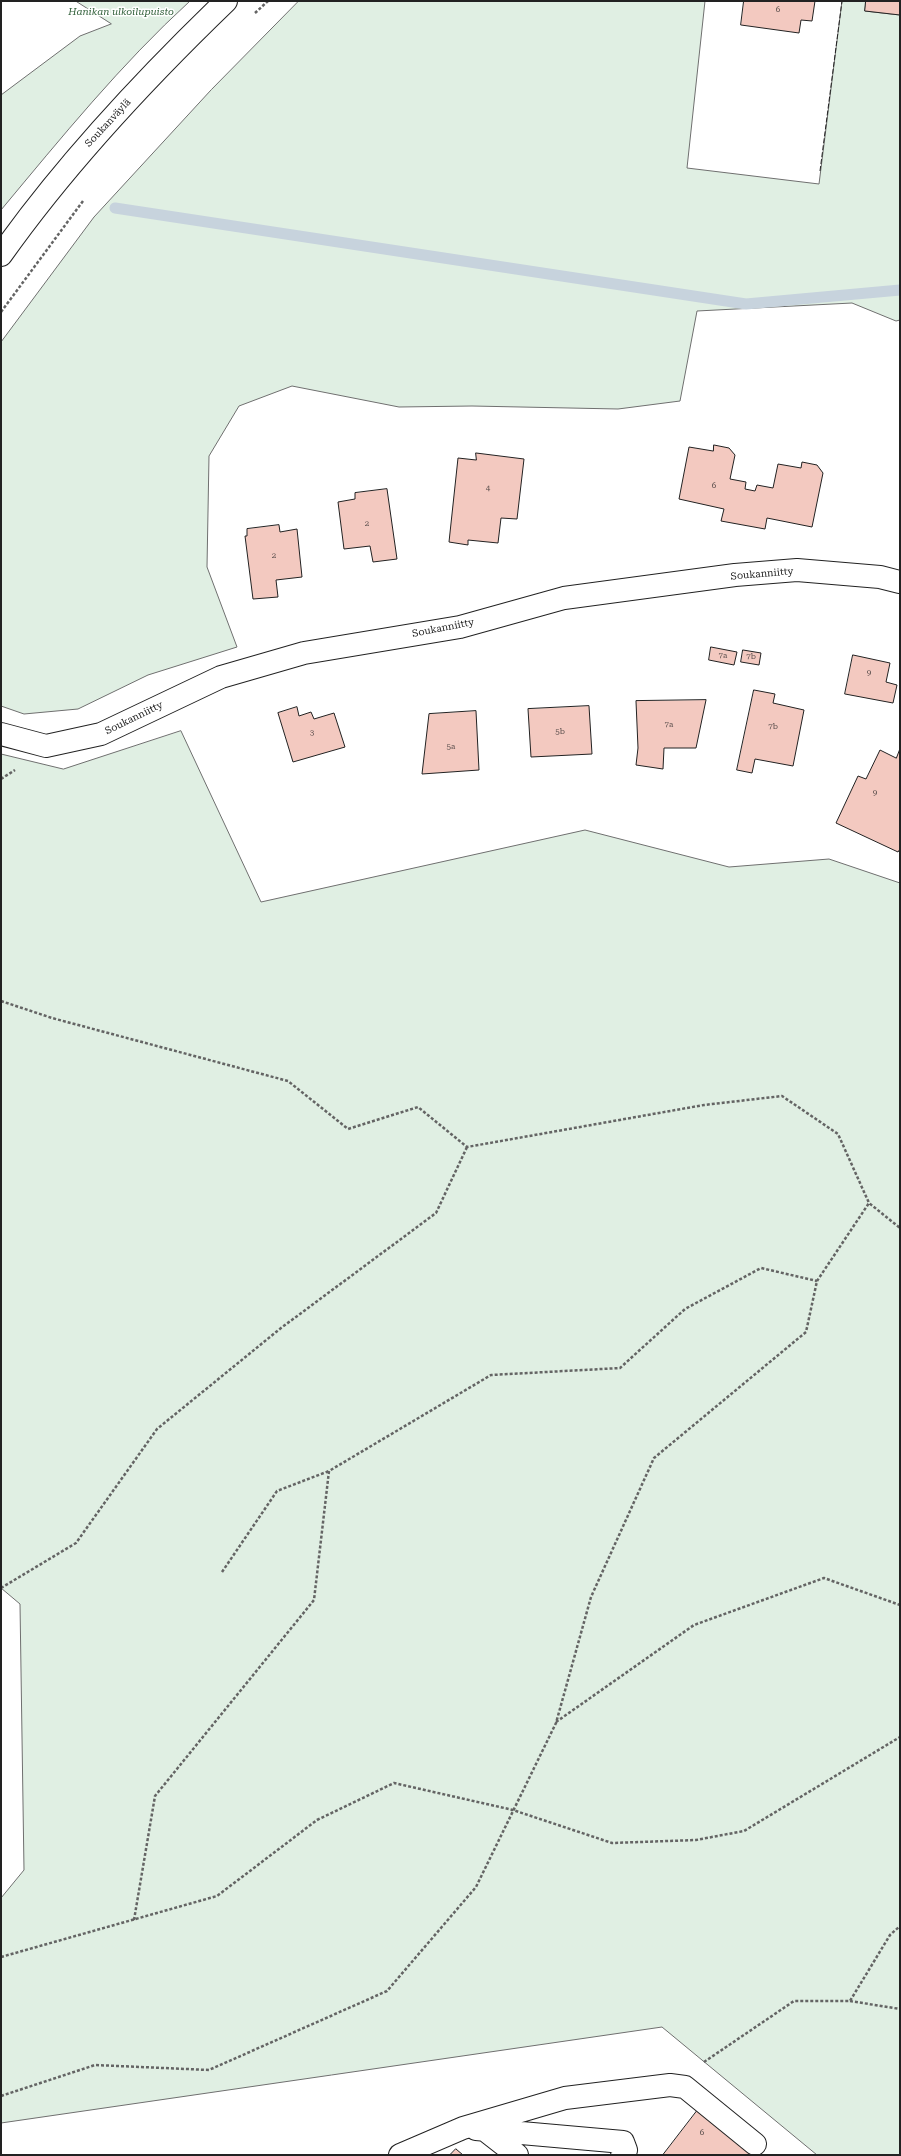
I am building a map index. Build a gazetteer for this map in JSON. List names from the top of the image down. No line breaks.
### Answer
{"streets":{"street":["Soukanväylä","Soukanniitty"]},"parks":["Hanikan ulkoilupuisto"],"house_numbers":["6","6","4","2","2","7a","7b","9","7a","7b","5b","3","5a","9","6"]}
